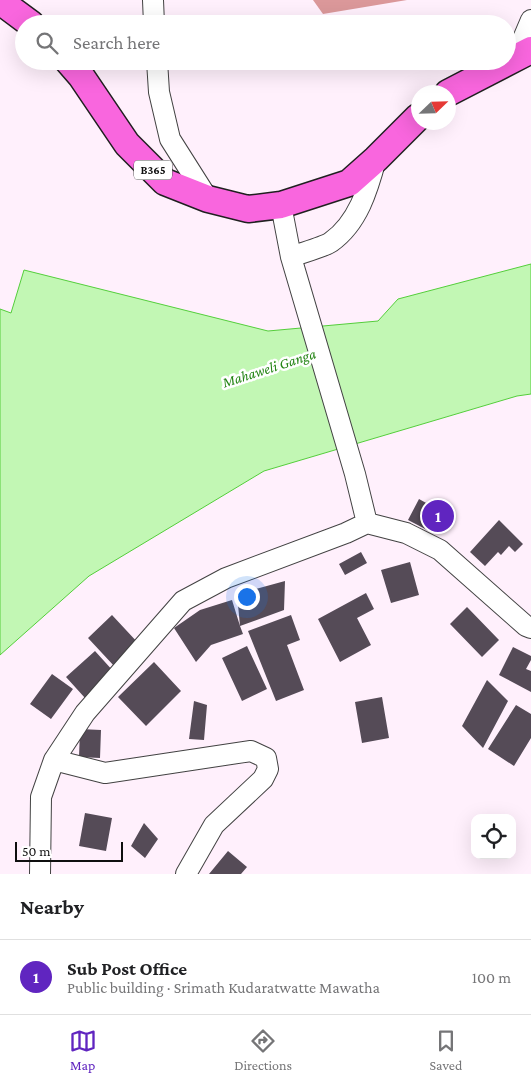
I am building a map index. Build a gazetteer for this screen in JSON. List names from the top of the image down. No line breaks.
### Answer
{"streets":{"main road":["B365"]},"water":["Mahaweli Ganga"],"scale_bar":"50 m","north":"top right","page":{"search":"Search here","pins":"1","scale":"50 m","heading":"Nearby","list":[{"mark":"1","name":"Sub Post Office","note":"Public building · Srimath Kudaratwatte Mawatha","value":"100 m"}],"nav":["Map","Directions","Saved"]}}
